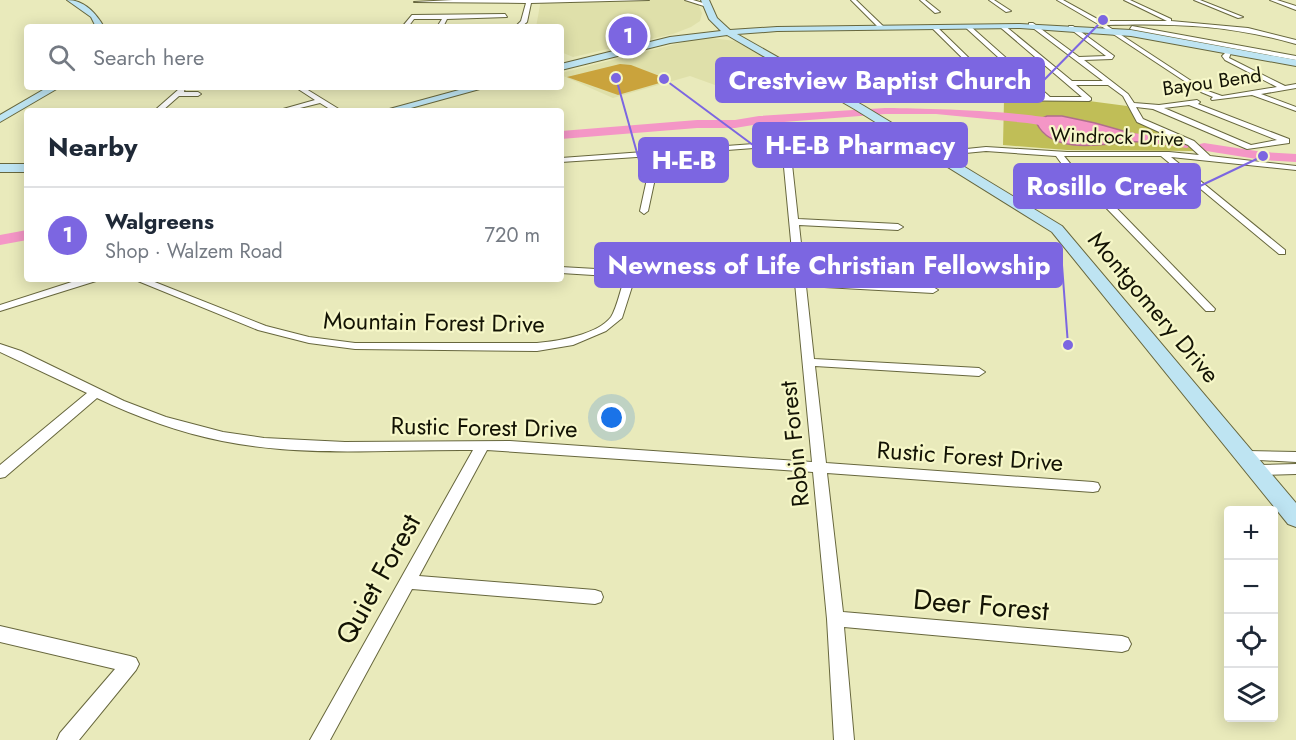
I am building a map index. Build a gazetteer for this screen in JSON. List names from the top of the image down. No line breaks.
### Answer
{"streets":{"main road":["Montgomery Drive"],"street":["Bayou Bend","Windrock Drive","Mountain Forest Drive","Rustic Forest Drive","Robin Forest","Quiet Forest","Deer Forest"]},"crossings":[["Windrock Drive","Montgomery Drive"],["Rustic Forest Drive","Robin Forest"],["Rustic Forest Drive","Quiet Forest"],["Robin Forest","Deer Forest"]],"places":["Crestview Baptist Church","H-E-B","H-E-B Pharmacy","Rosillo Creek","Newness of Life Christian Fellowship"],"page":{"pins":"1","search":"Search here","heading":"Nearby","list":[{"mark":"1","name":"Walgreens","note":"Shop · Walzem Road","value":"720 m"}],"map_buttons":["+","−"]}}
